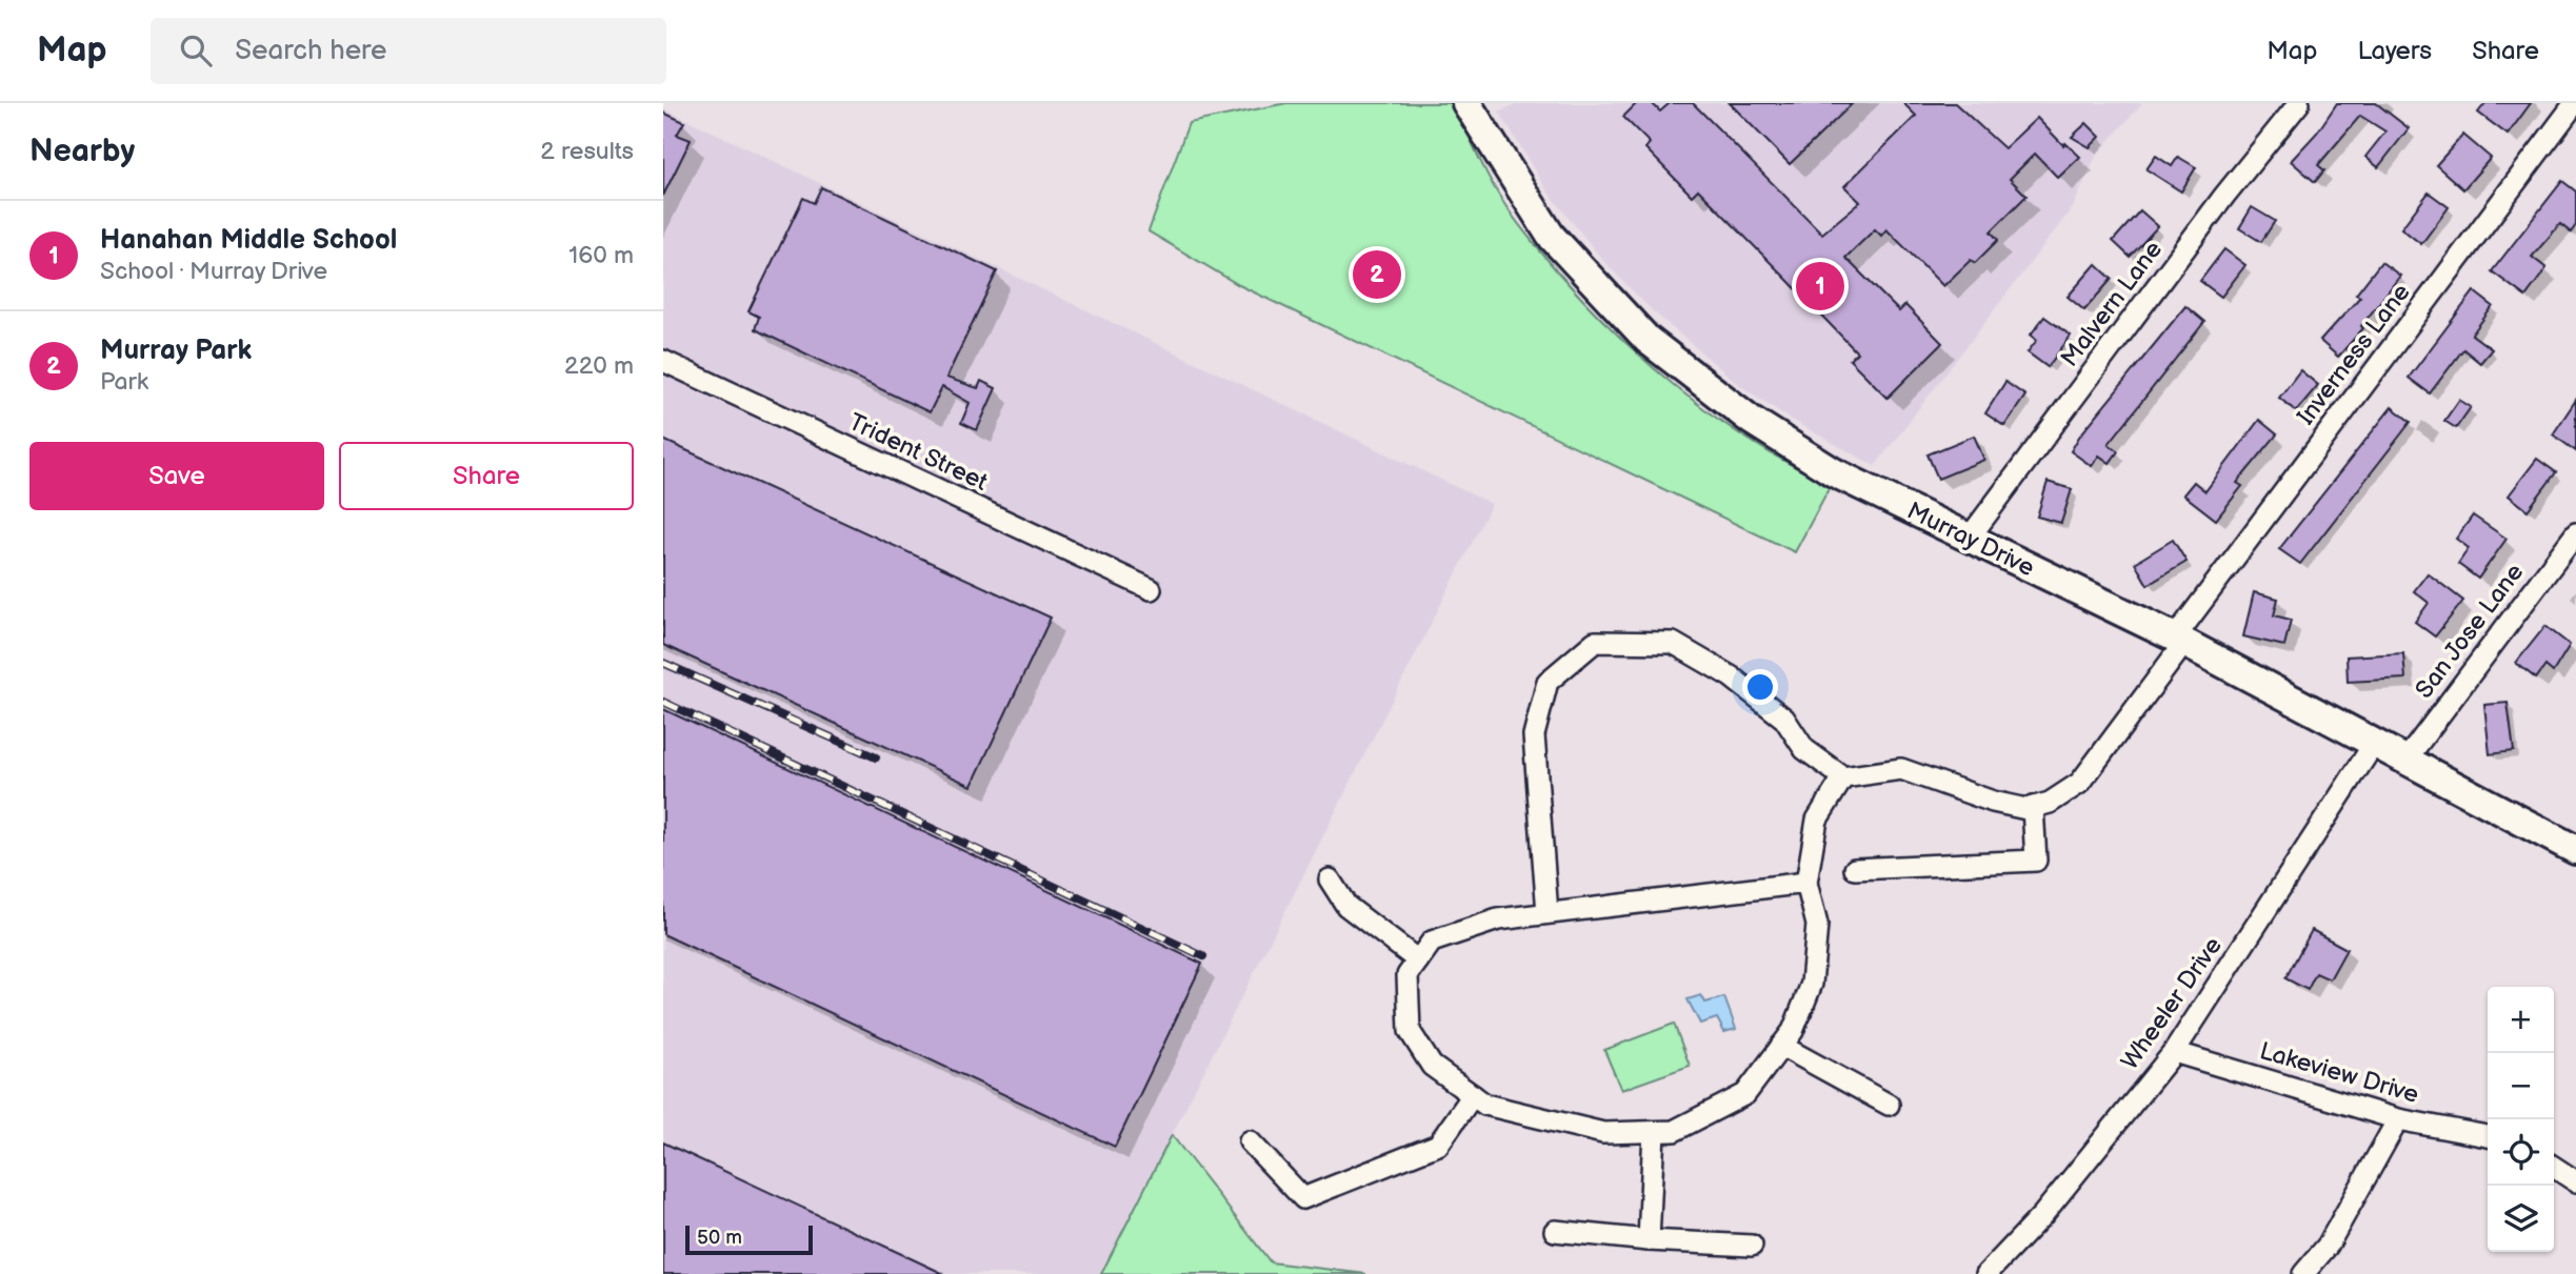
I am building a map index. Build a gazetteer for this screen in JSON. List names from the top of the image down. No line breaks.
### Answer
{"streets":{"street":["Malvern Lane","Inverness Lane","Trident Street","Murray Drive","San Jose Lane","Wheeler Drive","Lakeview Drive"]},"crossings":[["Malvern Lane","Murray Drive"],["Inverness Lane","Murray Drive"],["Murray Drive","San Jose Lane"],["Murray Drive","Wheeler Drive"],["Wheeler Drive","Lakeview Drive"]],"scale_bar":"50 m","page":{"header":"Map","search":"Search here","nav":["Map","Layers","Share"],"heading":["Nearby","2 results"],"list":[{"mark":"1","name":"Hanahan Middle School","note":"School · Murray Drive","value":"160 m"},{"mark":"2","name":"Murray Park","note":"Park","value":"220 m"}],"pins":["2","1"],"buttons":["Save","Share"],"map_buttons":["+","−"],"scale":"50 m"}}
